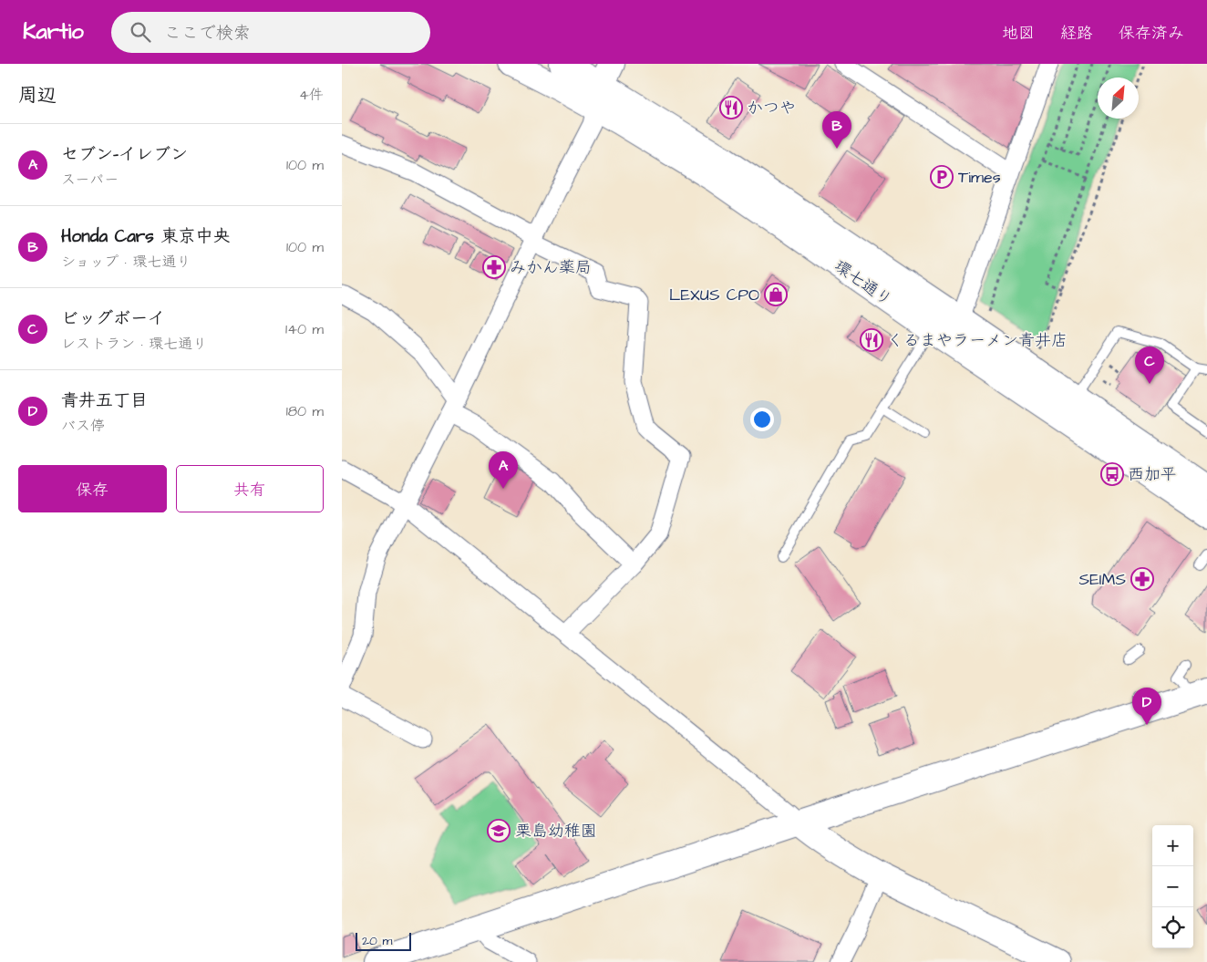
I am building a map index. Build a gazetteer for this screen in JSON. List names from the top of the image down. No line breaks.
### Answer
{"streets":{"main road":["環七通り"]},"places":{"restaurant":["かつや","くるまやラーメン青井店"],"parking":["Times"],"pharmacy":["みかん薬局","SEIMS"],"shop":["LEXUS CPO"],"bus stop":["西加平"],"school or university":["栗島幼稚園"]},"scale_bar":"20 m","north":"top right","page":{"header":"Kartio","search":"ここで検索","nav":["地図","経路","保存済み"],"heading":["周辺","4件"],"pins":["B","C","A","D"],"list":[{"mark":"A","name":"セブン-イレブン","note":"スーパー","value":"100 m"},{"mark":"B","name":"Honda Cars 東京中央","note":"ショップ · 環七通り","value":"100 m"},{"mark":"C","name":"ビッグボーイ","note":"レストラン · 環七通り","value":"140 m"},{"mark":"D","name":"青井五丁目","note":"バス停","value":"180 m"}],"buttons":["保存","共有"],"map_buttons":["+","−"],"scale":"20 m"}}
